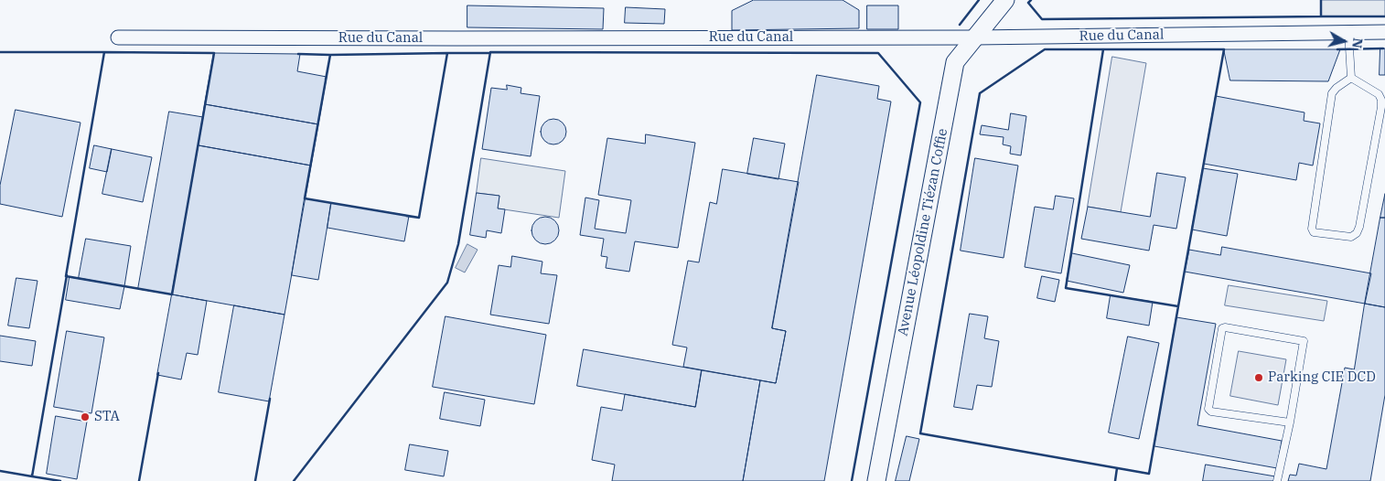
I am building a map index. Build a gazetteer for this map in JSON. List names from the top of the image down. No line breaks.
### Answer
{"streets":{"street":["Rue du Canal","Avenue Léopoldine Tiézan Coffie"]},"crossings":[["Rue du Canal","Avenue Léopoldine Tiézan Coffie"]],"places":["Parking CIE DCD","STA"],"north":"right"}
